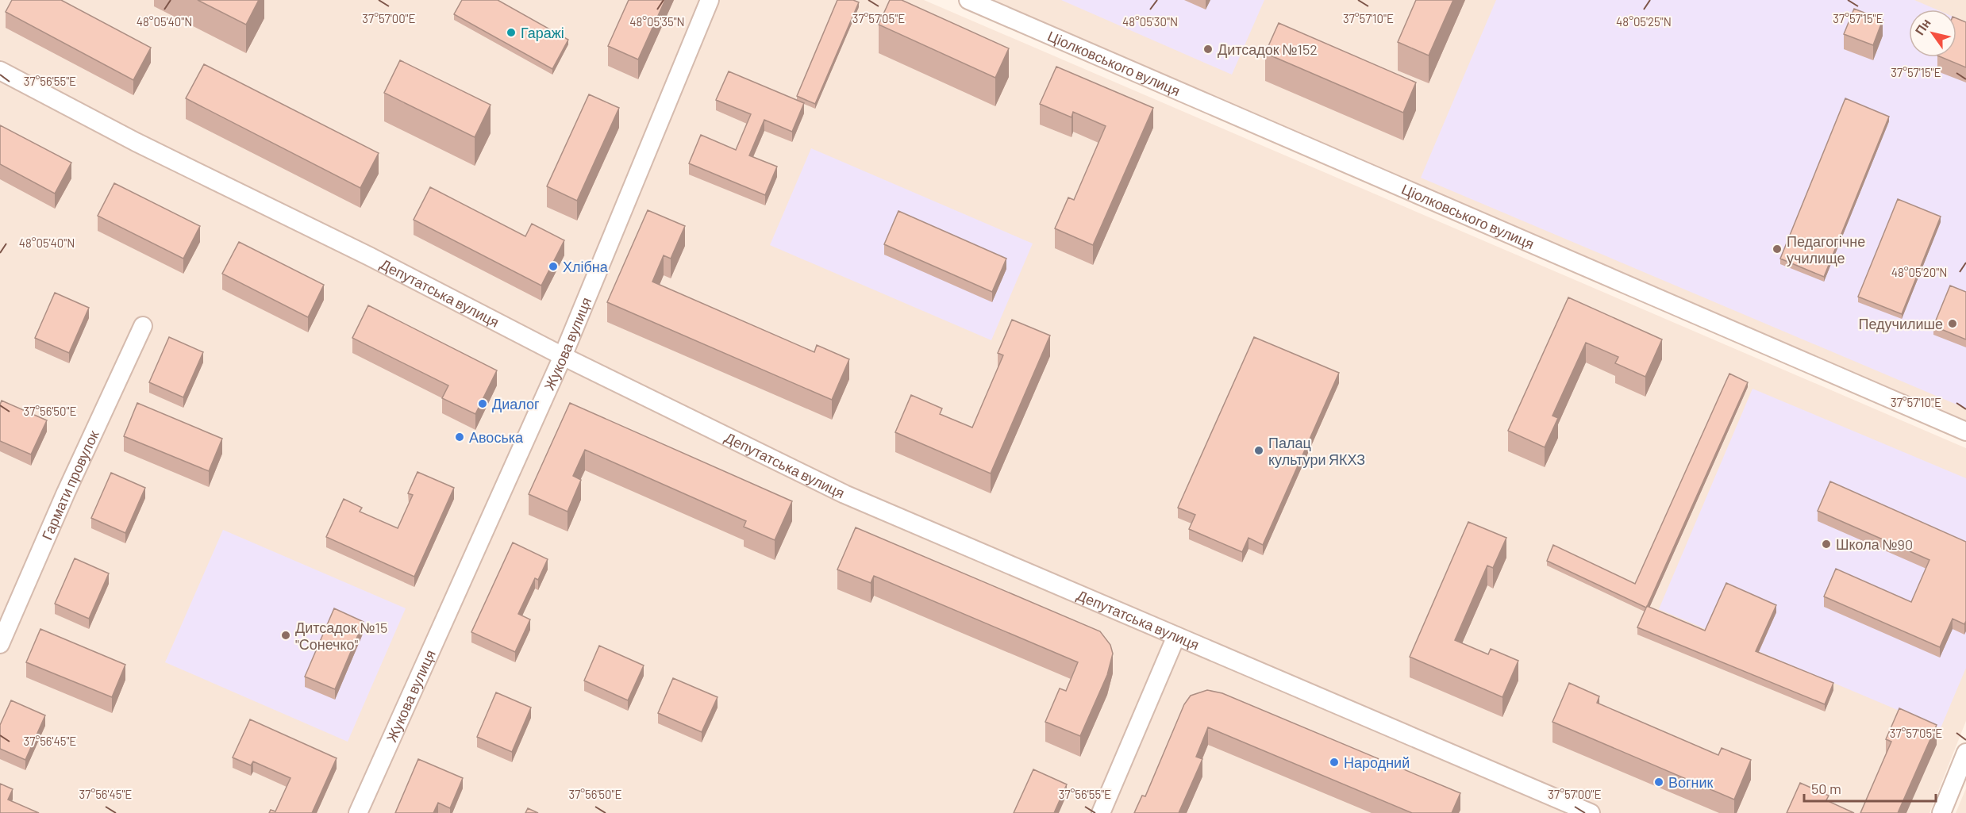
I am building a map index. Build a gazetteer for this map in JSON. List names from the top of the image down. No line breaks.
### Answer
{"streets":{"street":["Ціолковського вулиця","Депутатська вулиця","Жукова вулиця","Гармати провулок"]},"crossings":[["Депутатська вулиця","Жукова вулиця"]],"places":["Гаражі","Дитсадок №152","Педагогічне училище","Хлібна","Педучилише","Диалог","Авоська","Палац культури ЯКХЗ","Школа №90","Дитсадок №15 \"Сонечко\"","Народний","Вогник"],"scale_bar":"50 m","north":"top left","coordinates":["37°57'00\"E","37°57'05\"E","37°57'10\"E","37°57'15\"E","48°05'40\"N","48°05'35\"N","48°05'30\"N","48°05'25\"N","37°56'55\"E","48°05'20\"N","37°56'50\"E","37°56'45\"E"]}
